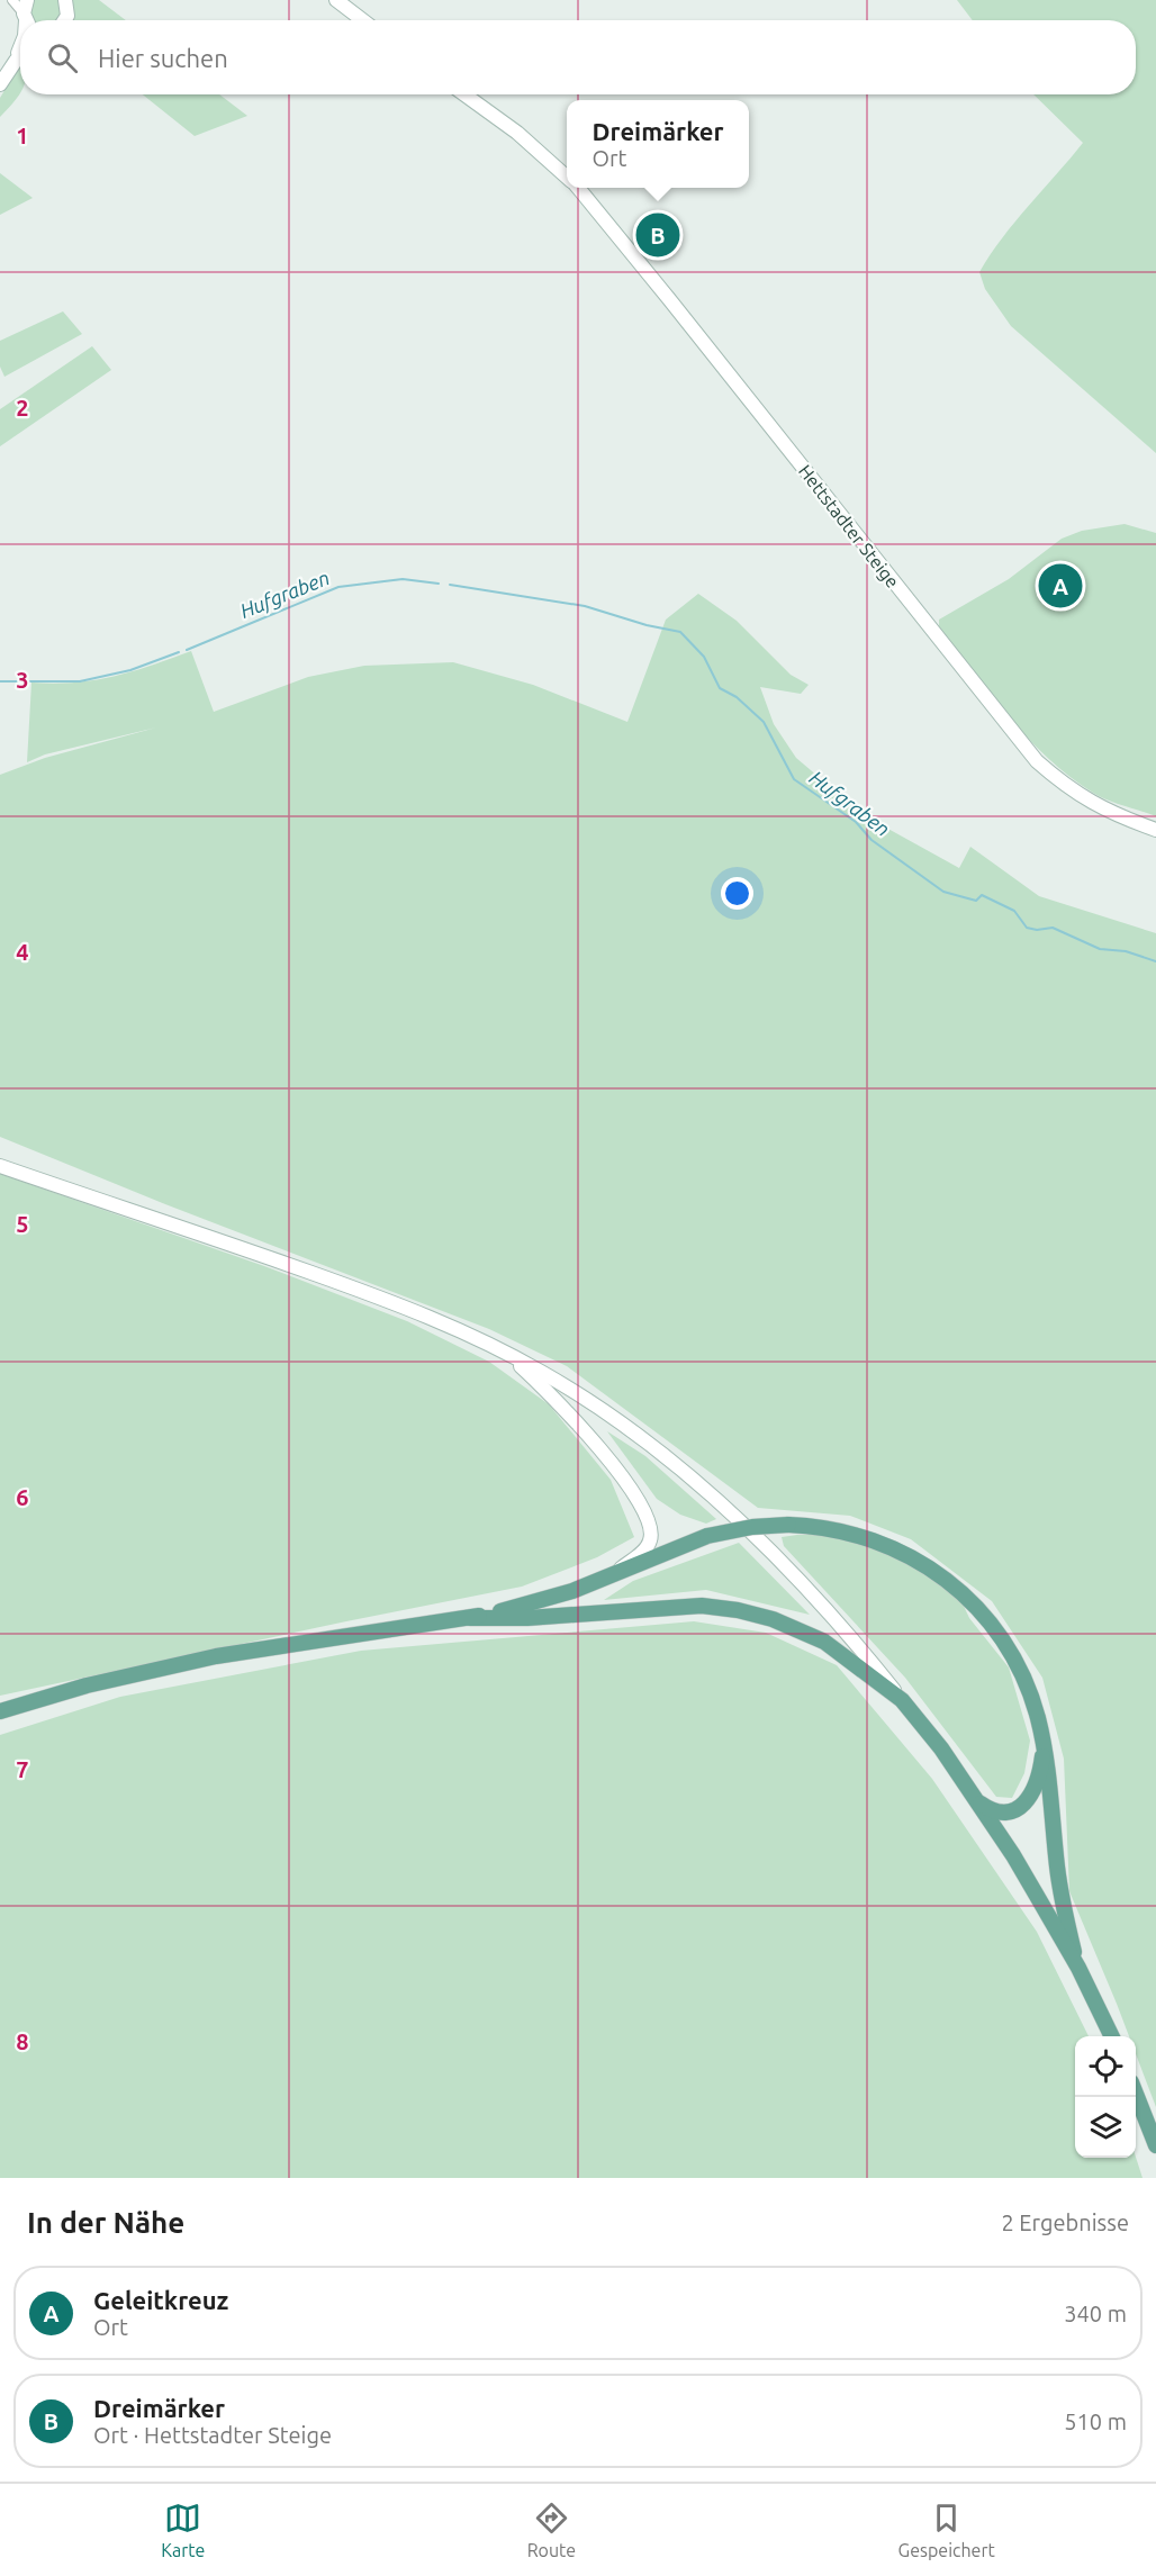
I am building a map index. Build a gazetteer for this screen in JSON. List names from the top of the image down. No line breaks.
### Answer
{"streets":{"main road":["Hettstadter Steige"]},"water":["Hufgraben"],"page":{"search":"Hier suchen","popup":["Dreimärker","Ort"],"pins":["B","A"],"heading":["In der Nähe","2 Ergebnisse"],"list":[{"mark":"A","name":"Geleitkreuz","note":"Ort","value":"340 m"},{"mark":"B","name":"Dreimärker","note":"Ort · Hettstadter Steige","value":"510 m"}],"nav":["Karte","Route","Gespeichert"]},"grid":{"rows":["1","2","3","4","5","6","7","8"]}}
